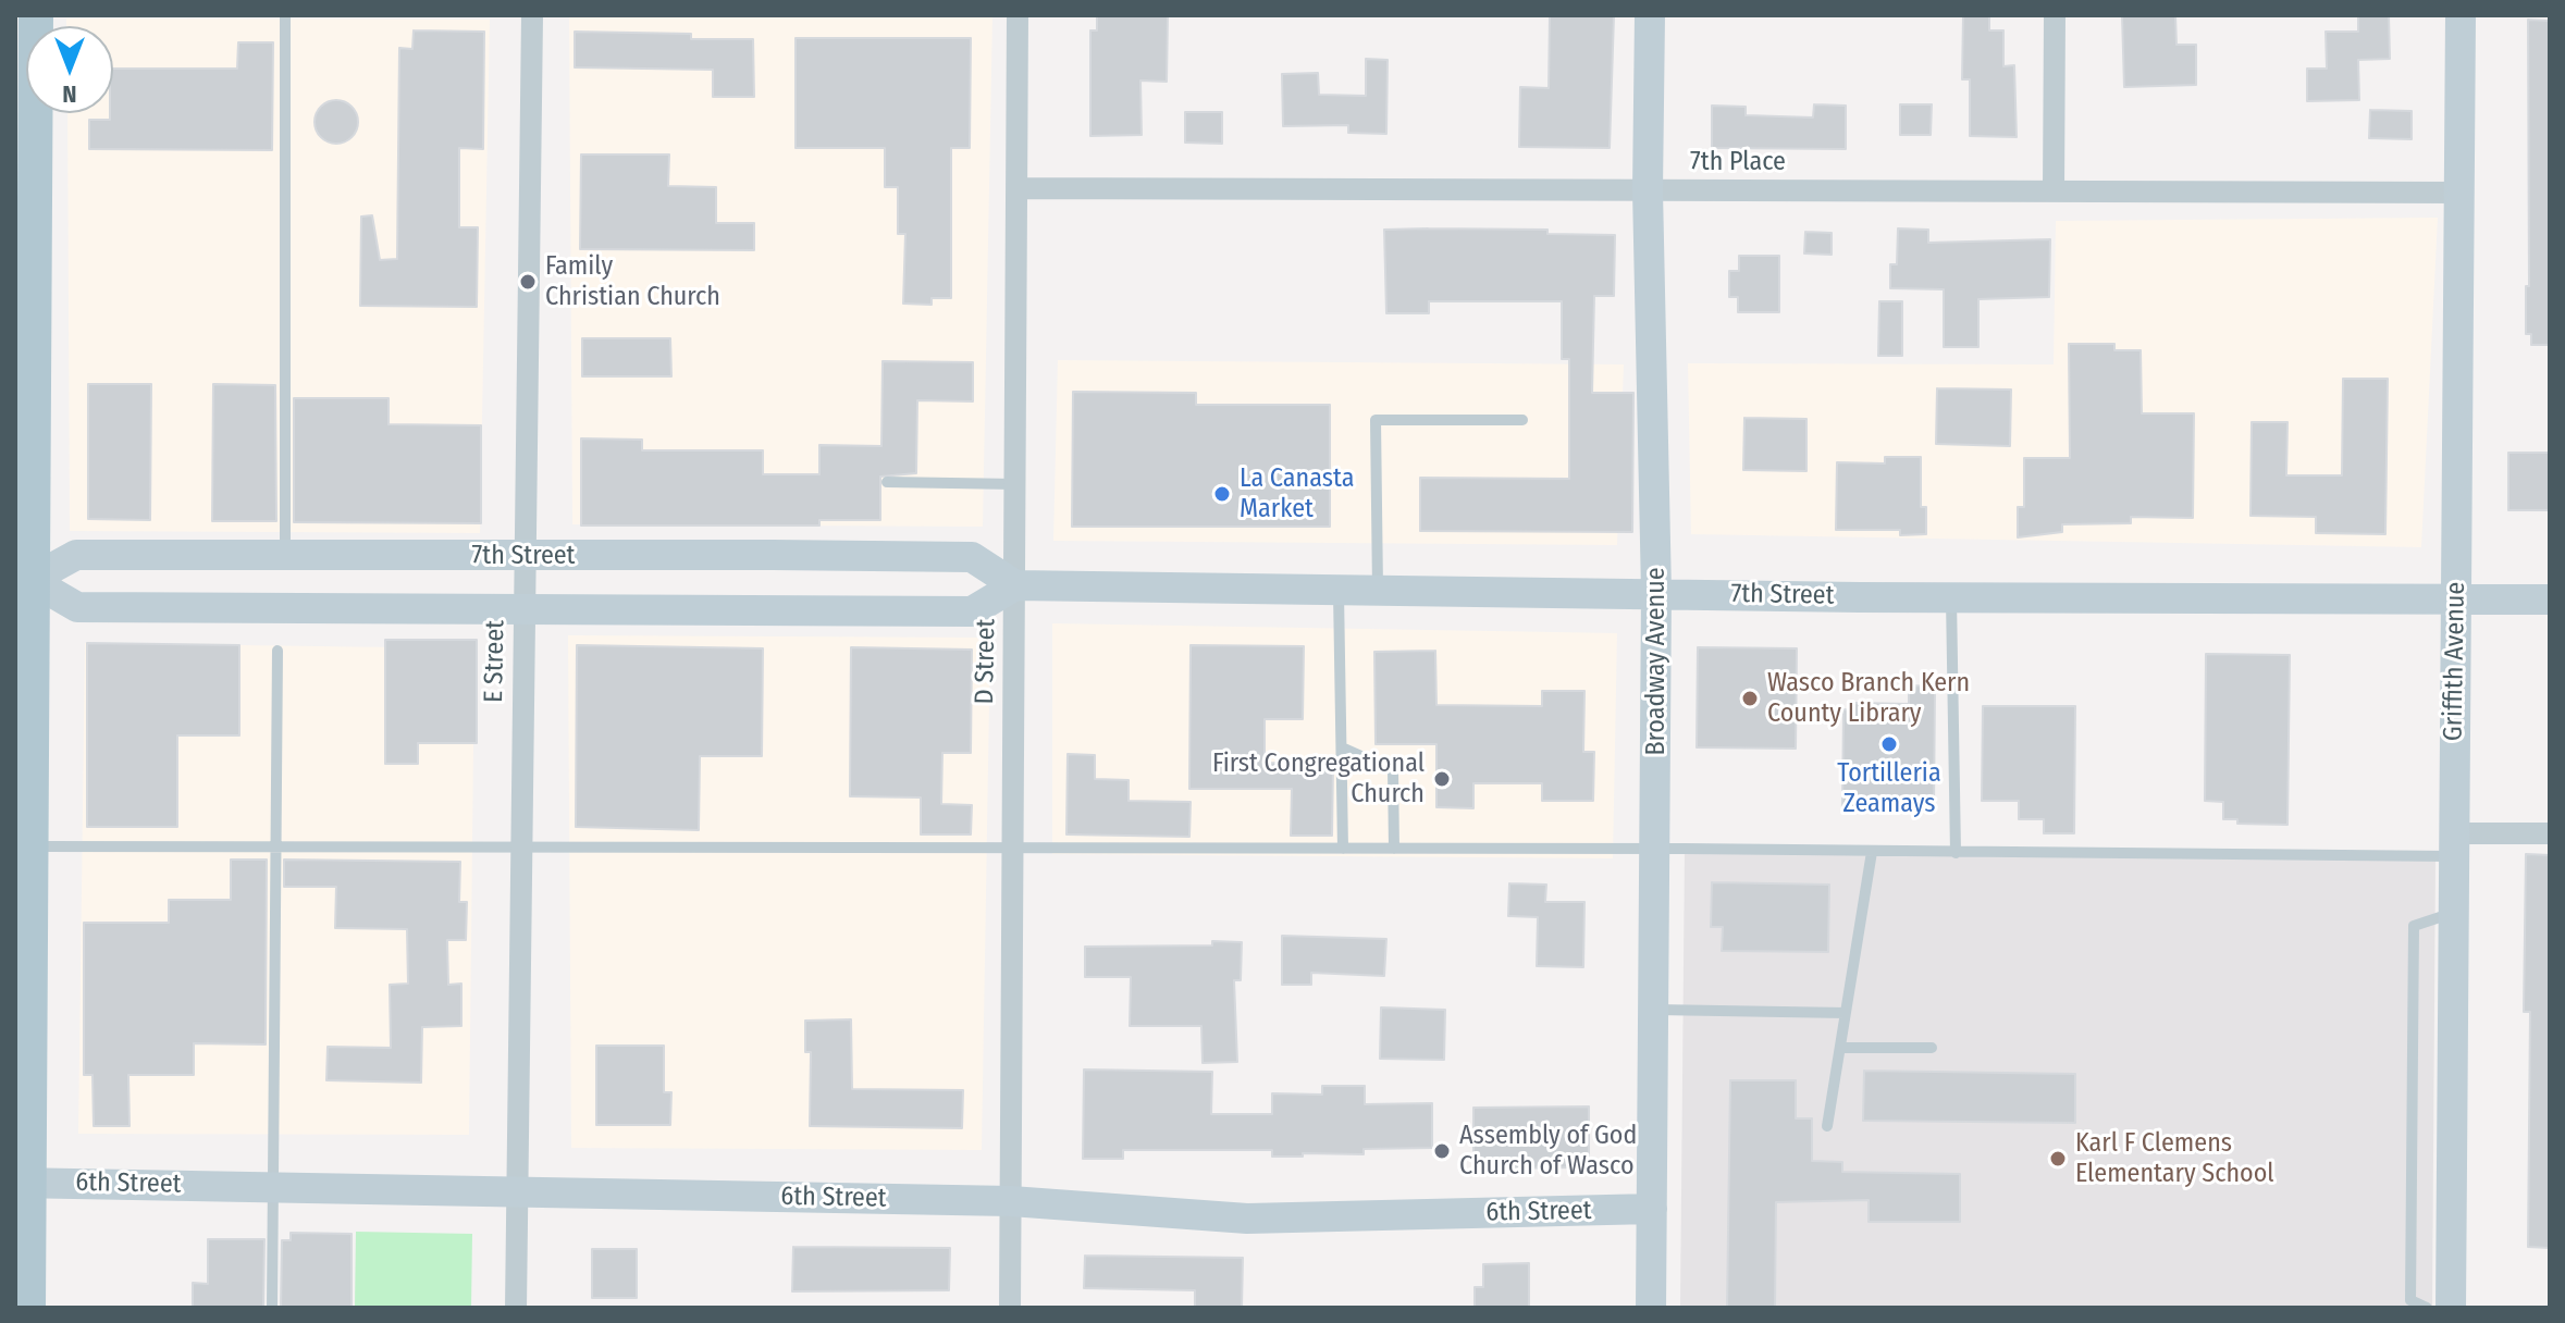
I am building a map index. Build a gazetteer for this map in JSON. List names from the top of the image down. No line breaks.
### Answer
{"streets":{"street":["7th Place","7th Street","E Street","D Street","Broadway Avenue","Griffith Avenue","6th Street"]},"crossings":[["7th Place","D Street"],["7th Place","Broadway Avenue"],["7th Place","Griffith Avenue"],["7th Street","E Street"],["7th Street","D Street"],["7th Street","Broadway Avenue"],["7th Street","Griffith Avenue"],["E Street","6th Street"],["D Street","6th Street"],["Broadway Avenue","6th Street"]],"places":["Family Christian Church","La Canasta Market","Wasco Branch Kern County Library","Tortilleria Zeamays","First Congregational Church","Assembly of God Church of Wasco","Karl F Clemens Elementary School"],"north":"bottom"}
